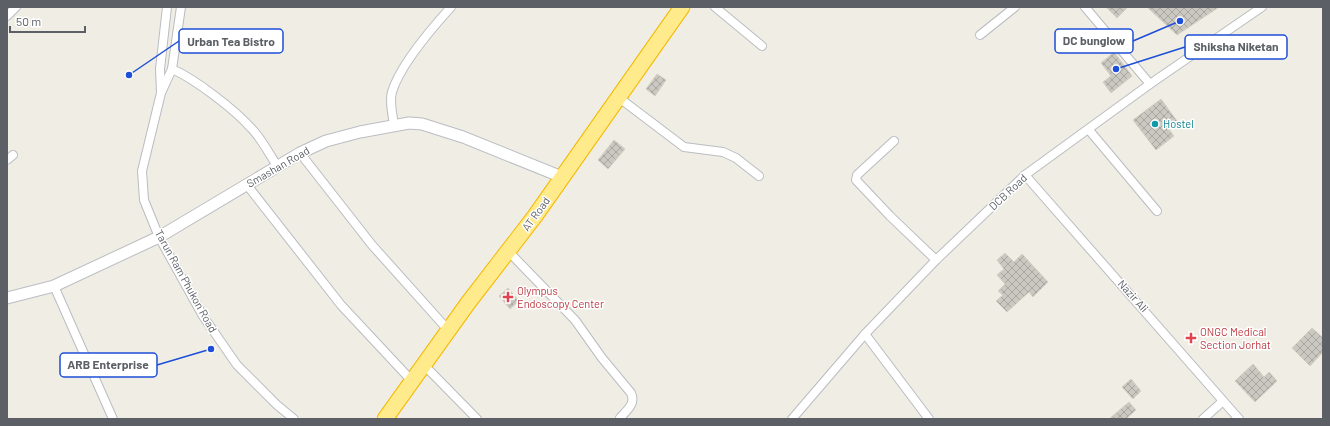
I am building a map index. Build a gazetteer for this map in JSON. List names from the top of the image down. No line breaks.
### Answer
{"streets":{"highway":["AT Road"],"street":["Smashan Road","DCB Road","Tarun Ram Phukon Road","Nazir Ali"]},"crossings":[["Smashan Road","AT Road"],["Smashan Road","Tarun Ram Phukon Road"],["DCB Road","Nazir Ali"]],"places":{"other":["DC bunglow","Shiksha Niketan","Urban Tea Bistro","Hostel","ARB Enterprise"],"health":["Olympus Endoscopy Center","ONGC Medical Section Jorhat"]},"scale_bar":"50 m"}
